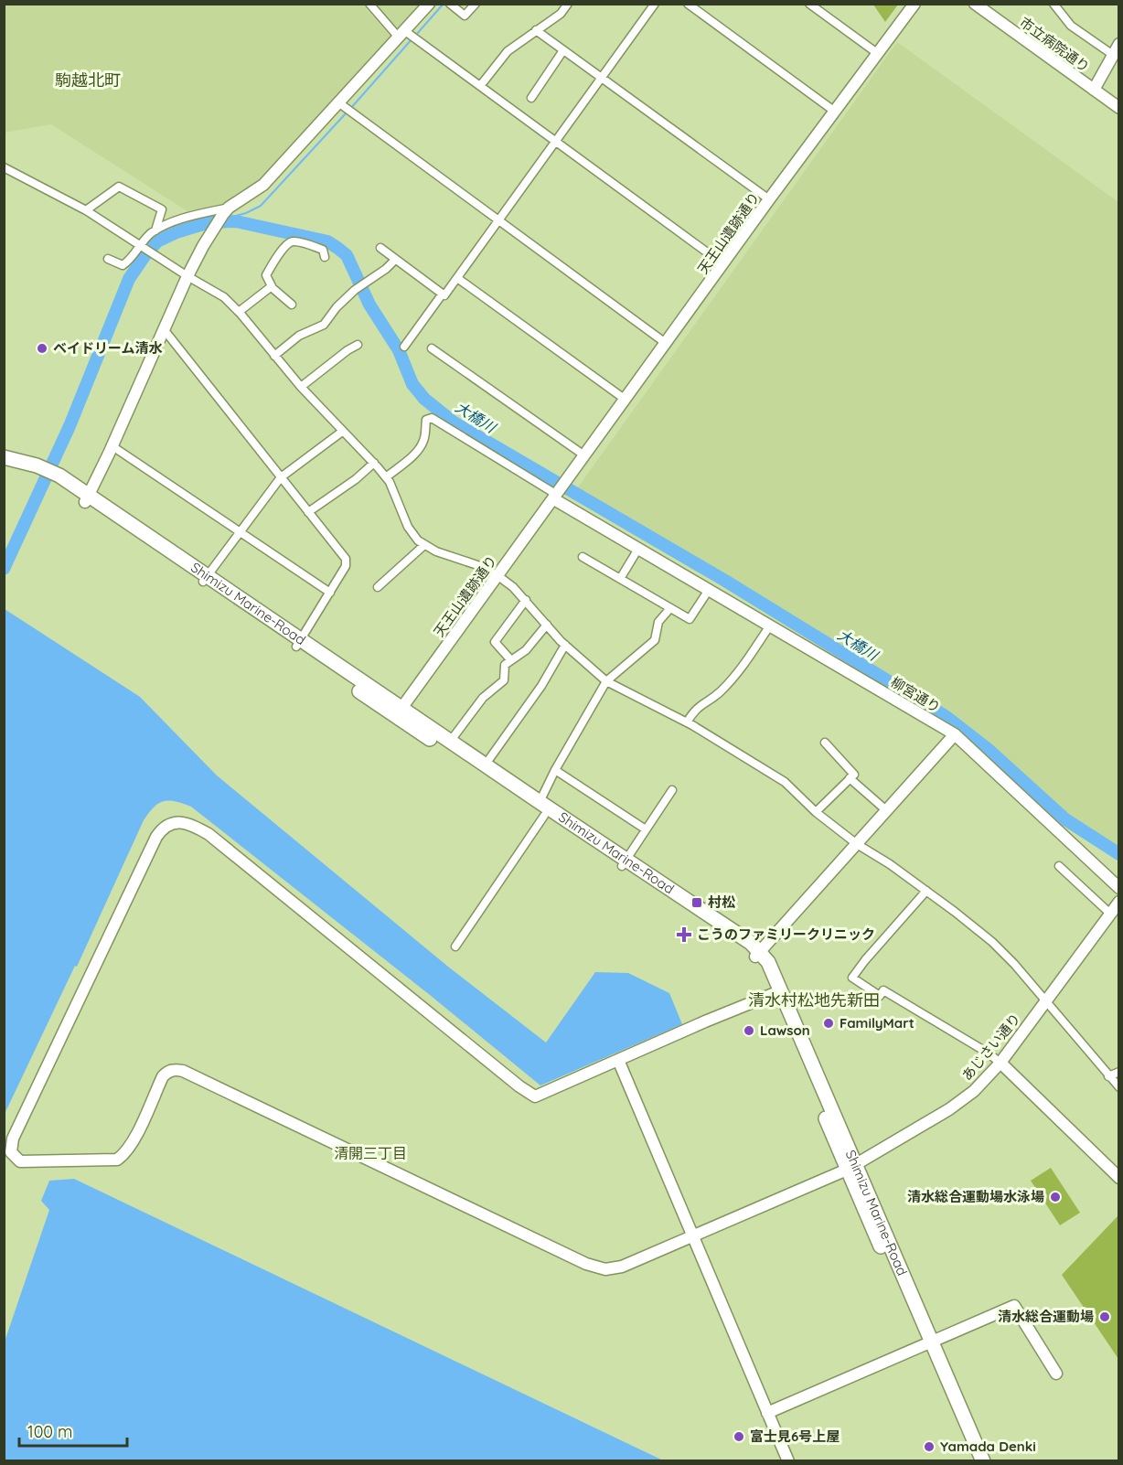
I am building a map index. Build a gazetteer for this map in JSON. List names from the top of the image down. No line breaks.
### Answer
{"streets":{"highway":["Shimizu Marine-Road"],"street":["市立病院通り","天王山遺跡通り","柳宮通り","あじさい通り"]},"crossings":[["天王山遺跡通り","Shimizu Marine-Road"],["天王山遺跡通り","柳宮通り"],["Shimizu Marine-Road","あじさい通り"]],"districts":["駒越北町","清水村松地先新田","清開三丁目"],"water":["大橋川"],"places":{"other":["ベイドリーム清水","FamilyMart","Lawson","清水総合運動場水泳場","清水総合運動場","富士見6号上屋","Yamada Denki"],"transit":["村松"],"health":["こうのファミリークリニック"]},"scale_bar":"100 m"}
